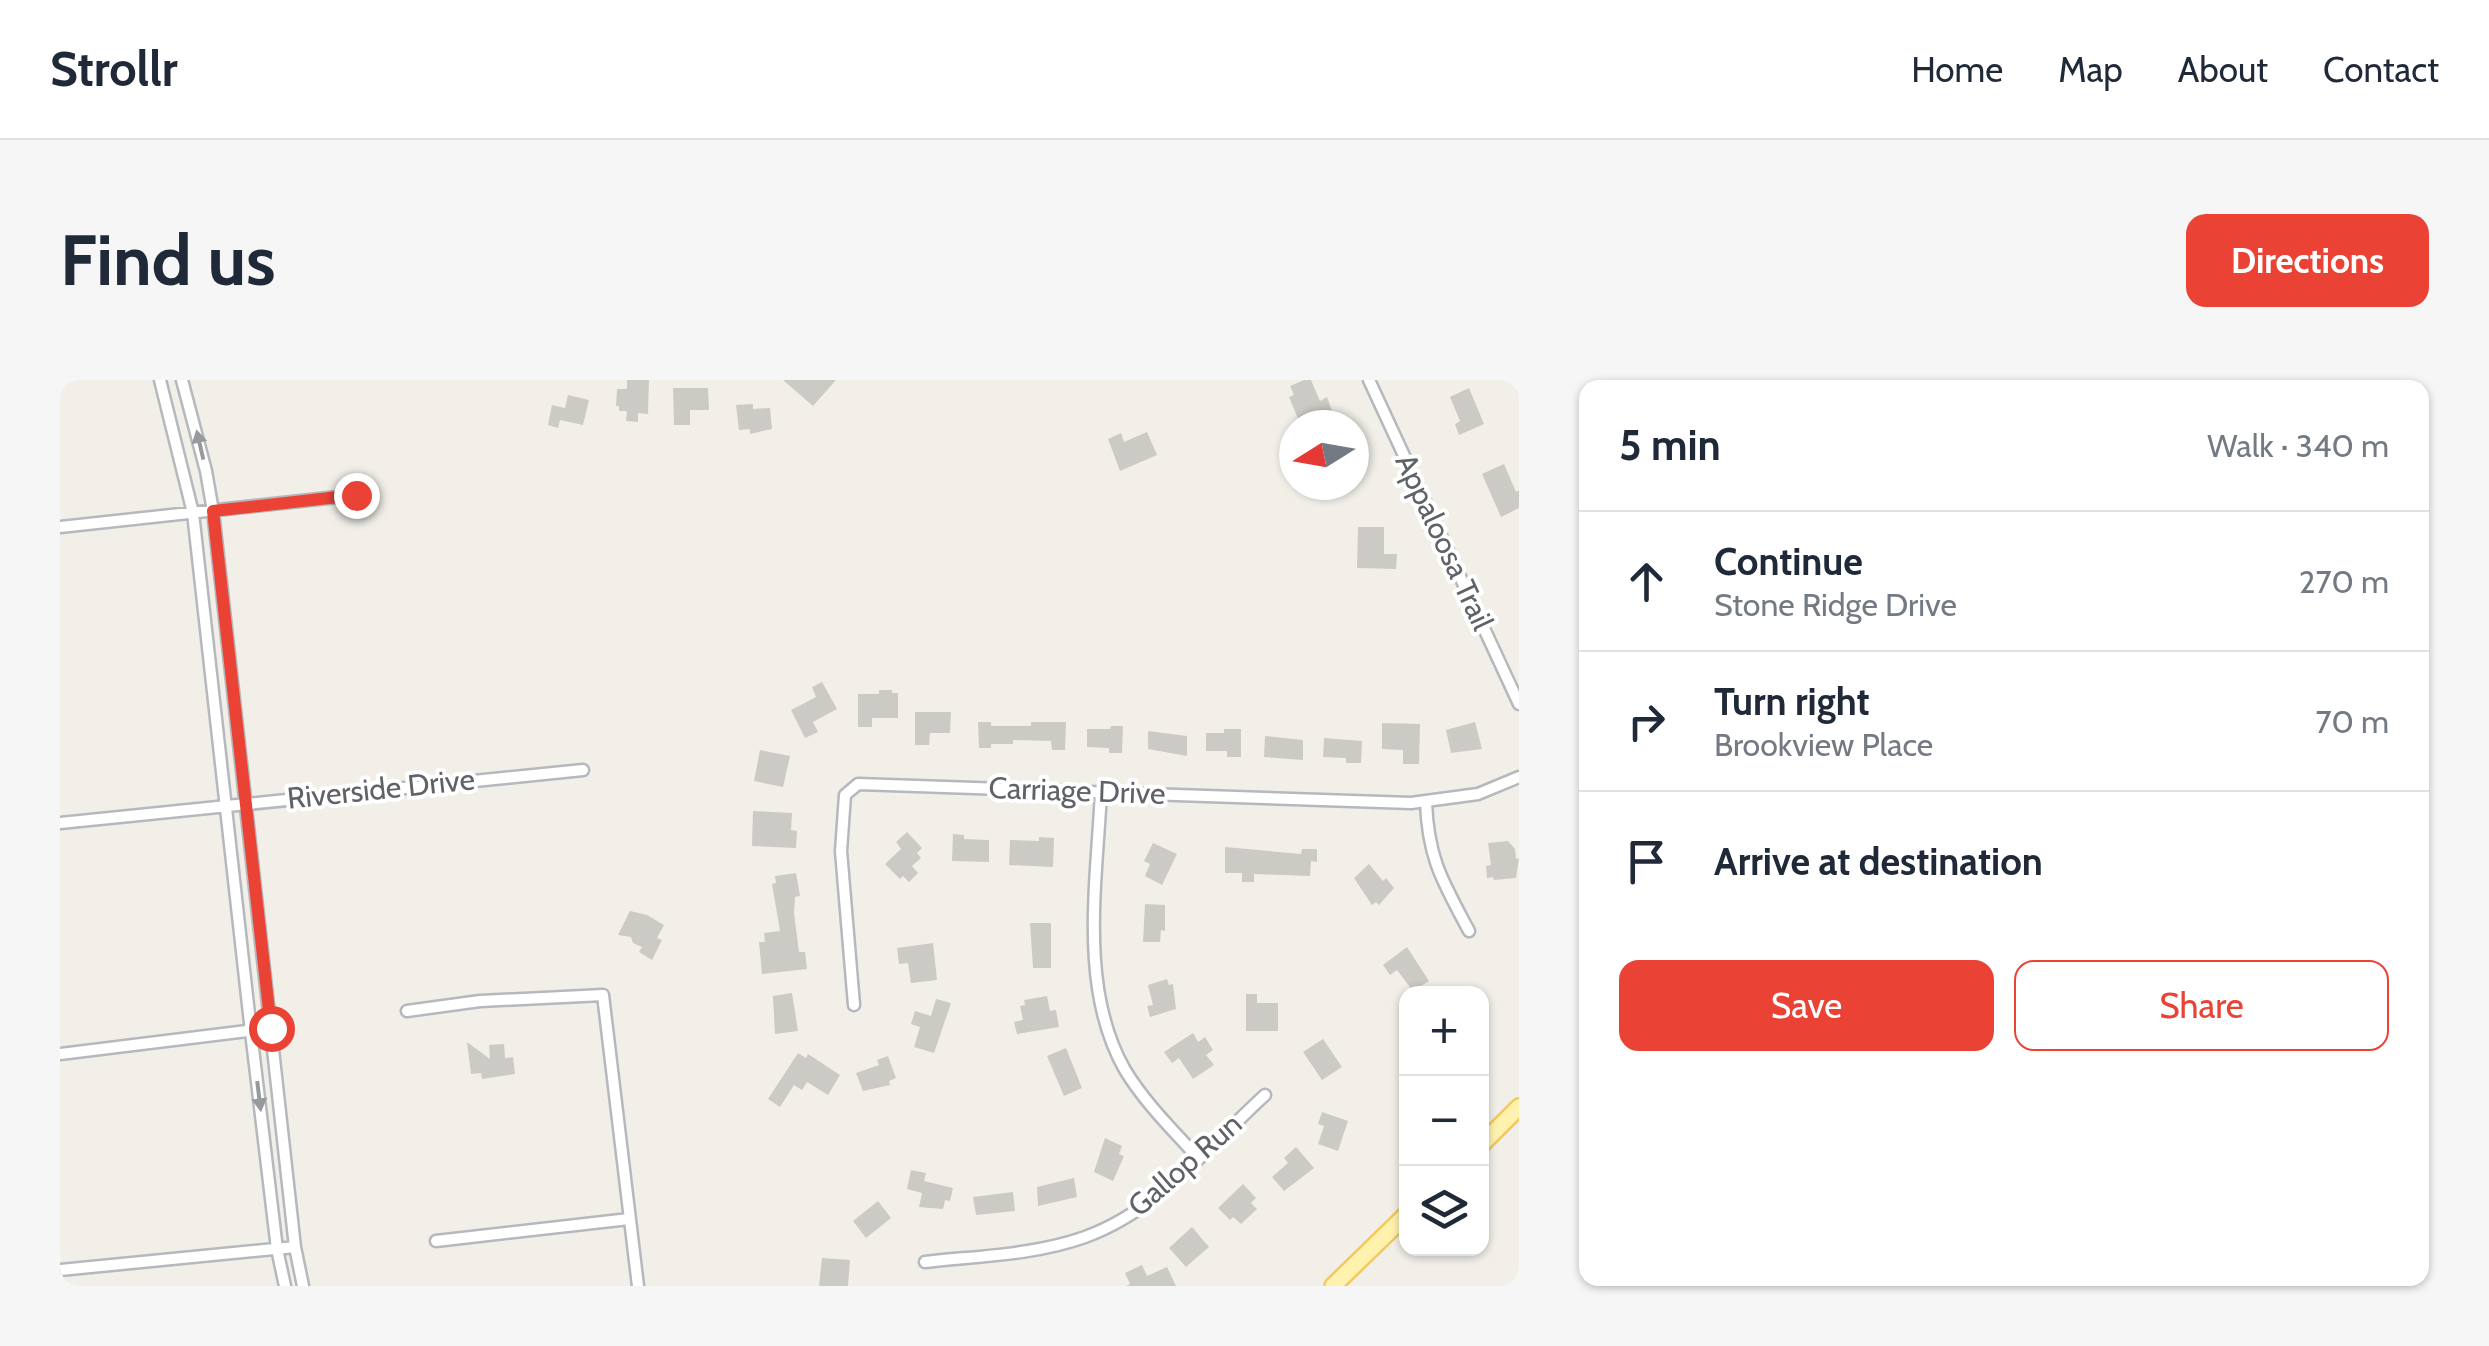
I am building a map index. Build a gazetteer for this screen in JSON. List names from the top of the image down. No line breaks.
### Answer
{"streets":{"street":["Appaloosa Trail","Riverside Drive","Carriage Drive","Gallop Run"]},"north":"left","page":{"header":"Strollr","nav":["Home","Map","About","Contact"],"buttons":["Directions",["Save","Share"]],"title":"Find us","heading":["5 min","Walk · 340 m"],"list":[["Continue","Stone Ridge Drive","270 m"],["Turn right","Brookview Place","70 m"],"Arrive at destination"],"map_buttons":["+","−"]}}
